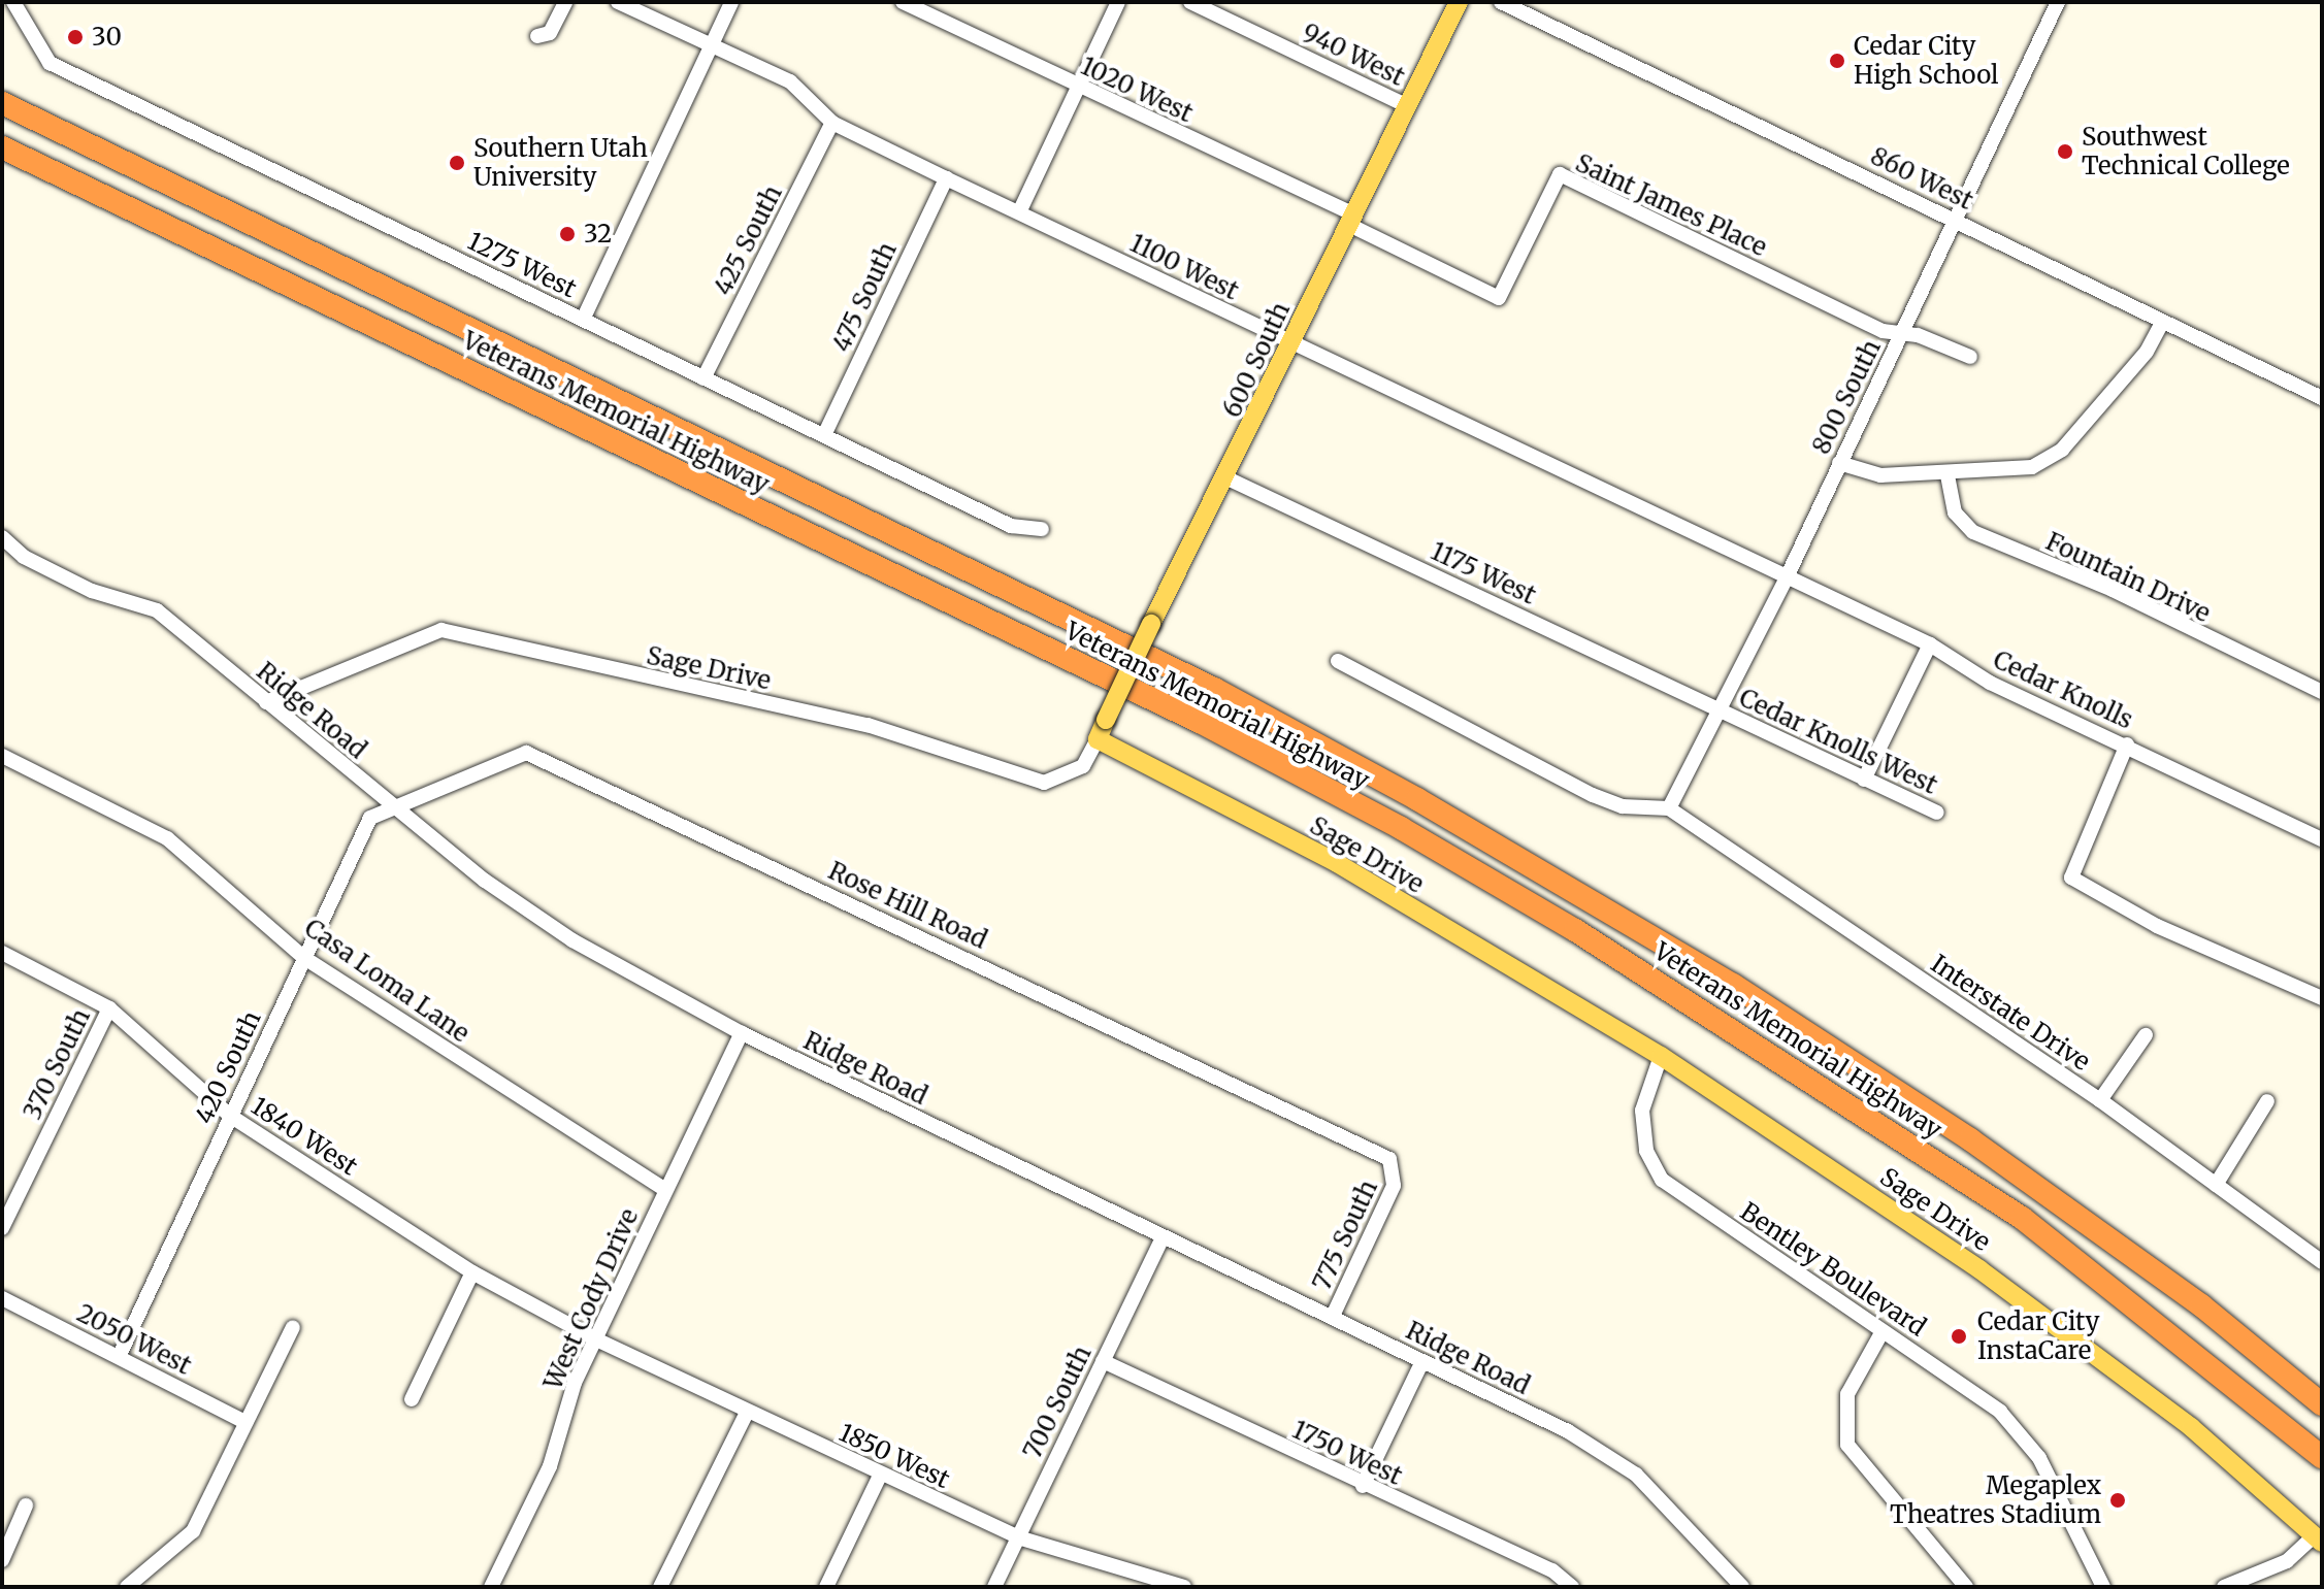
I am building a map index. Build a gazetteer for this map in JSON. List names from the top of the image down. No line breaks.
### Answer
{"streets":{"highway":["Veterans Memorial Highway"],"main road":["600 South","Sage Drive"],"street":["940 West","1020 West","860 West","Saint James Place","425 South","1275 West","1100 West","475 South","800 South","1175 West","Fountain Drive","Cedar Knolls","Ridge Road","Cedar Knolls West","Rose Hill Road","Casa Loma Lane","Interstate Drive","370 South","420 South","1840 West","775 South","Bentley Boulevard","West Cody Drive","2050 West","700 South","1750 West","1850 West"]},"crossings":[["940 West","600 South"],["1020 West","Saint James Place"],["1020 West","600 South"],["860 West","800 South"],["Saint James Place","600 South"],["Saint James Place","800 South"],["425 South","1275 West"],["425 South","1100 West"],["1275 West","475 South"],["1100 West","475 South"],["1100 West","600 South"],["1100 West","800 South"],["1100 West","Cedar Knolls"],["600 South","1175 West"],["600 South","Sage Drive"],["800 South","1175 West"],["800 South","Cedar Knolls"],["800 South","Cedar Knolls West"],["800 South","Interstate Drive"],["1175 West","Cedar Knolls West"],["Sage Drive","Ridge Road"],["Sage Drive","Bentley Boulevard"],["Ridge Road","Rose Hill Road"],["Ridge Road","420 South"],["Ridge Road","775 South"],["Ridge Road","West Cody Drive"],["Ridge Road","700 South"],["Rose Hill Road","420 South"],["Rose Hill Road","775 South"],["Casa Loma Lane","420 South"],["Casa Loma Lane","West Cody Drive"],["370 South","1840 West"],["420 South","1840 West"],["420 South","2050 West"],["1840 West","West Cody Drive"],["1840 West","1850 West"],["West Cody Drive","1850 West"],["700 South","1750 West"],["700 South","1850 West"]],"places":["30","Cedar City High School","Southwest Technical College","Southern Utah University","32","Cedar City InstaCare","Megaplex Theatres Stadium"]}
